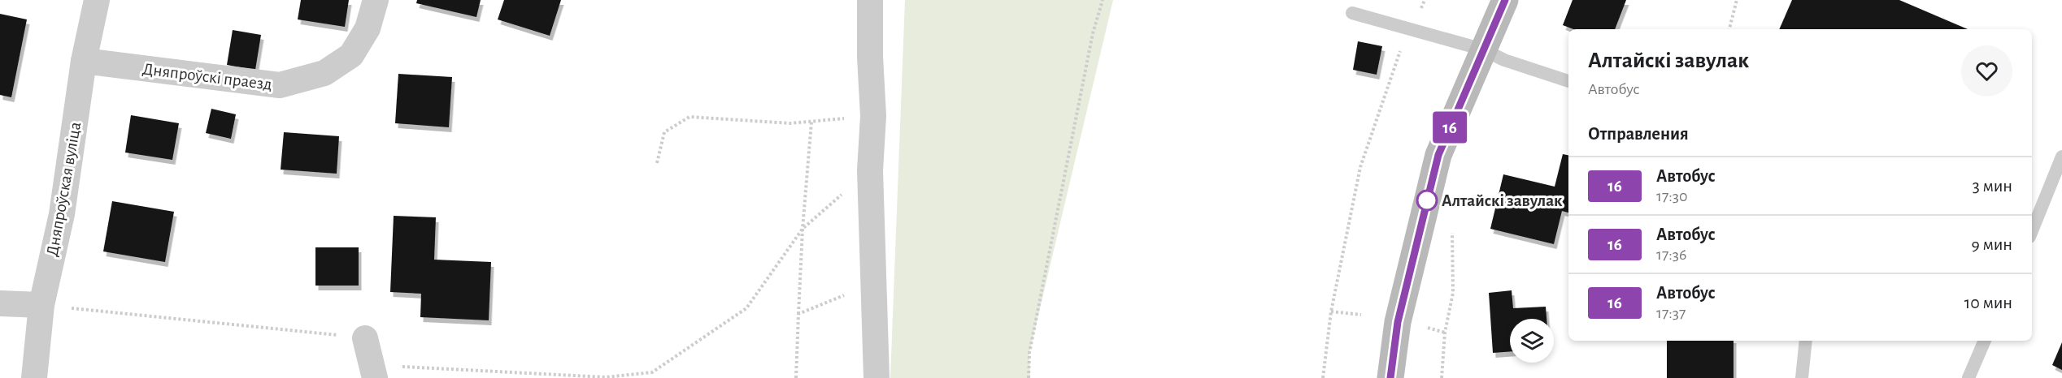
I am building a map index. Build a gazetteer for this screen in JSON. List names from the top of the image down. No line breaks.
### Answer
{"streets":{"street":["Дняпроўскі праезд","Дняпроўская вуліца"]},"crossings":[["Дняпроўскі праезд","Дняпроўская вуліца"]],"places":["Алтайскі завулак"],"lines":["bus line 16"],"page":{"on_map":"16","heading":[["Алтайскі завулак","Автобус"],"Отправления"],"list":[{"mark":"16","name":"Автобус","note":"17:30","value":"3 мин"},{"mark":"16","name":"Автобус","note":"17:36","value":"9 мин"},{"mark":"16","name":"Автобус","note":"17:37","value":"10 мин"}]}}
